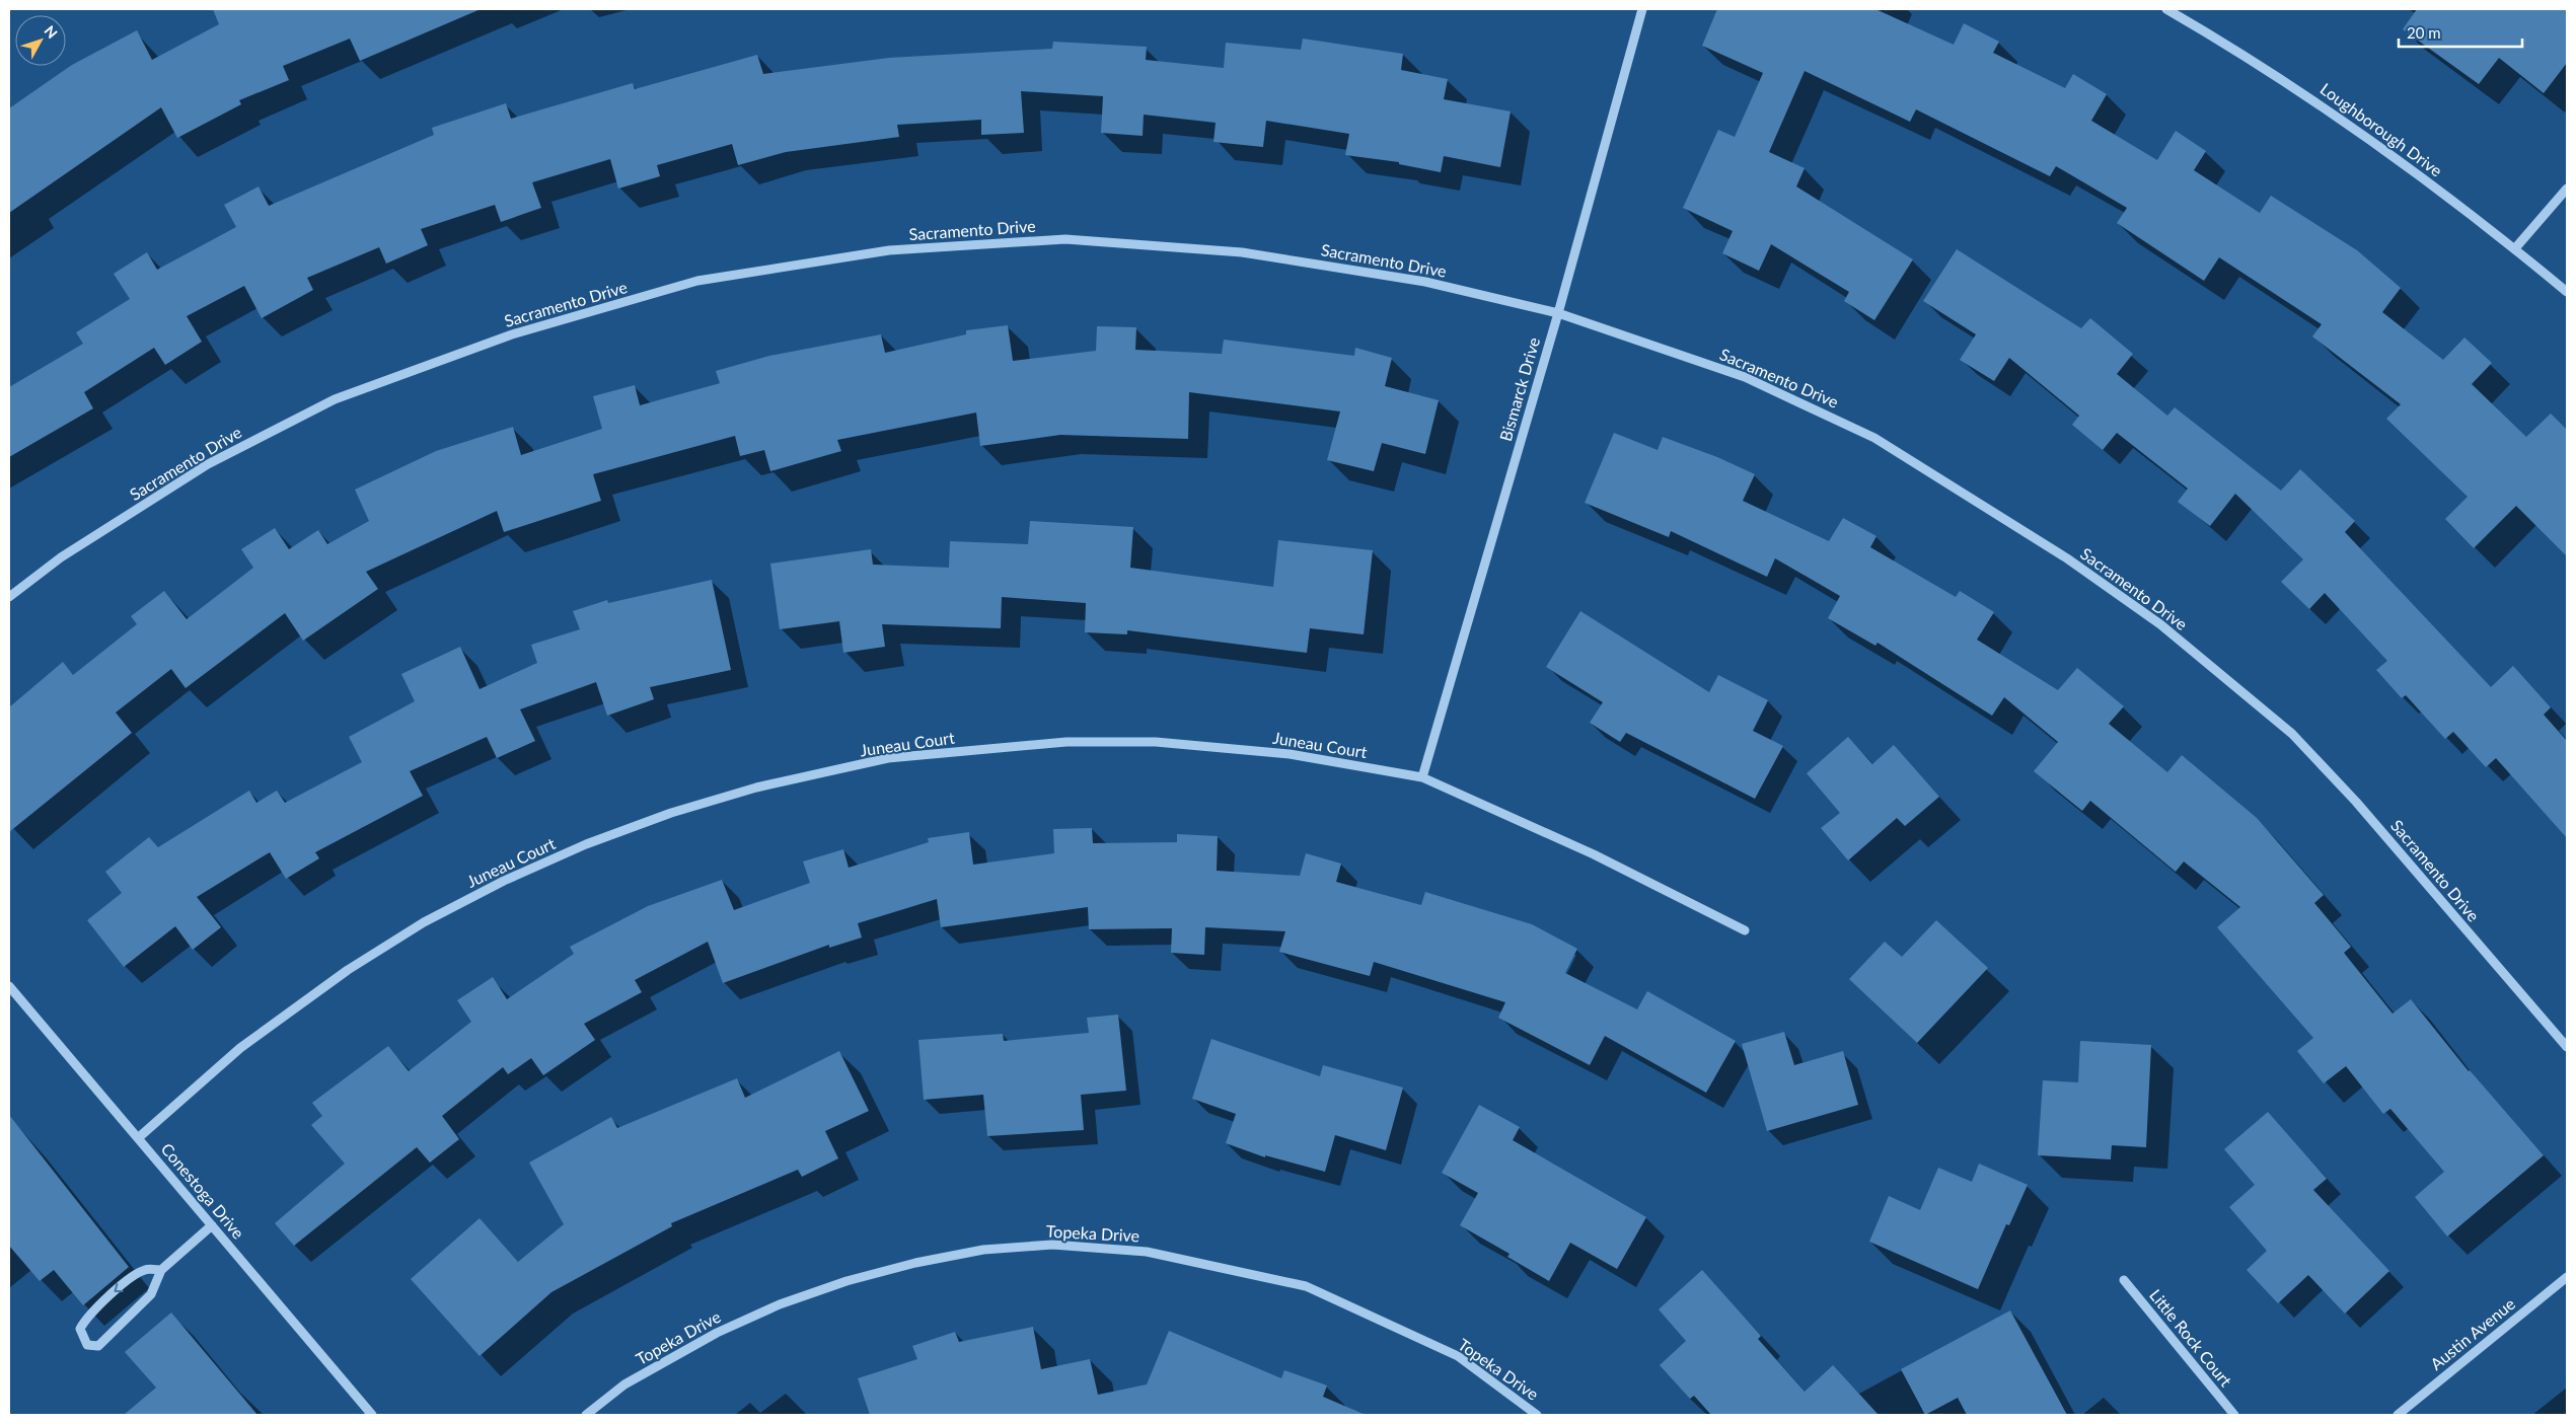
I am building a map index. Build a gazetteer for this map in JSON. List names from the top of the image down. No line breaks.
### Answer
{"streets":{"street":["Loughborough Drive","Sacramento Drive","Bismarck Drive","Juneau Court","Conestoga Drive","Topeka Drive","Austin Avenue","Little Rock Court"]},"crossings":[["Sacramento Drive","Bismarck Drive"],["Bismarck Drive","Juneau Court"],["Juneau Court","Conestoga Drive"]],"scale_bar":"20 m","north":"top right"}
